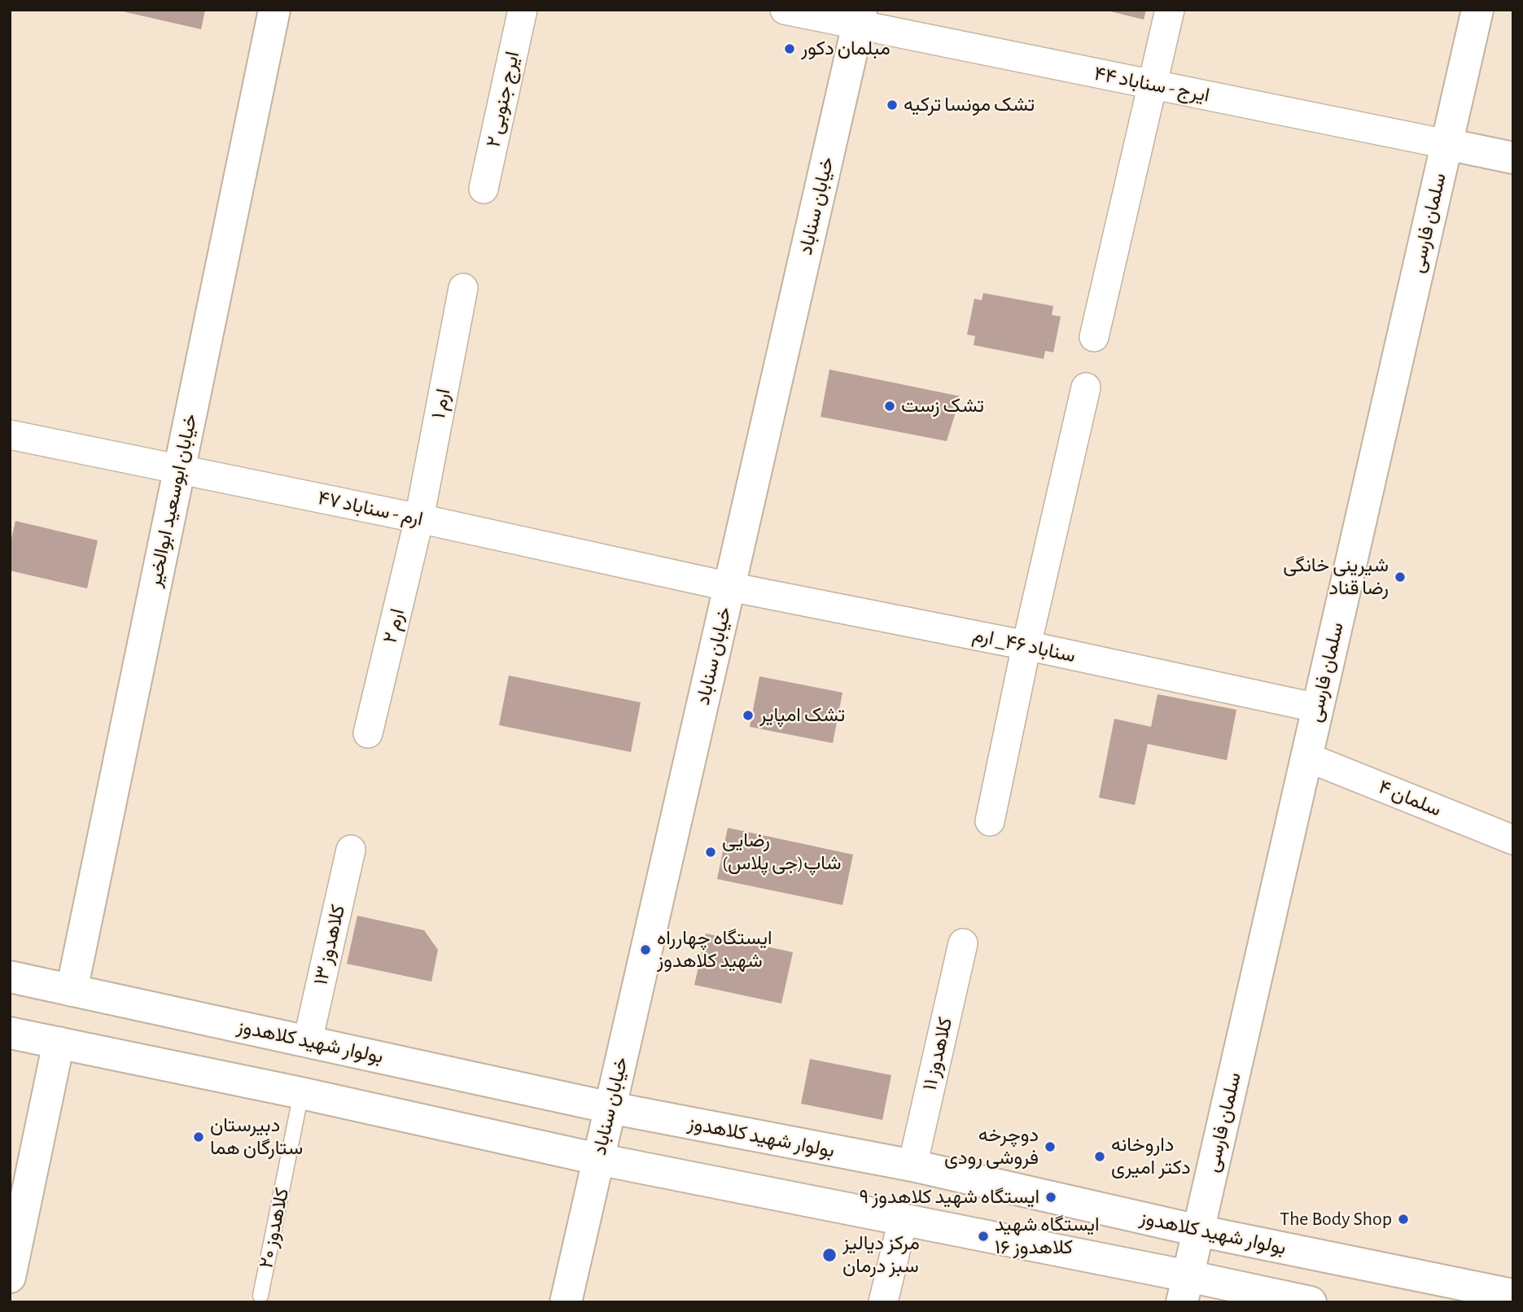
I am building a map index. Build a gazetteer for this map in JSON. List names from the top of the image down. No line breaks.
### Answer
{"streets":{"main road":["خیابان سناباد","سلمان فارسی","خیابان ابوسعید ابوالخیر","بولوار شهید کلاهدوز"],"street":["ایرج - سناباد ۴۴","ایرج جنوبی ۲","ارم ۱","ارم - سناباد ۴۷","ارم ۲","سناباد ۴۶_ ارم","سلمان ۴","کلاهدوز ۱۳","کلاهدوز ۱۱"],"lane":["کلاهدوز ۲۰"]},"crossings":[["ایرج - سناباد ۴۴","خیابان سناباد"],["ایرج - سناباد ۴۴","سلمان فارسی"],["خیابان سناباد","ارم - سناباد ۴۷"],["خیابان سناباد","سناباد ۴۶_ ارم"],["خیابان سناباد","بولوار شهید کلاهدوز"],["سلمان فارسی","سناباد ۴۶_ ارم"],["سلمان فارسی","سلمان ۴"],["سلمان فارسی","بولوار شهید کلاهدوز"],["ارم ۱","ارم - سناباد ۴۷"],["ارم ۱","ارم ۲"],["خیابان ابوسعید ابوالخیر","ارم - سناباد ۴۷"],["خیابان ابوسعید ابوالخیر","بولوار شهید کلاهدوز"],["ارم - سناباد ۴۷","ارم ۲"],["ارم - سناباد ۴۷","سناباد ۴۶_ ارم"],["کلاهدوز ۱۳","بولوار شهید کلاهدوز"],["بولوار شهید کلاهدوز","کلاهدوز ۱۱"]],"places":["مبلمان دكور","تشک مونسا ترکیه","تشک زست","شیرینی خانگی رضا قناد","تشک امپایر","رضایی شاپ(جی پلاس)","ایستگاه چهارراه شهید کلاهدوز","دبیرستان ستارگان هما","دوچرخه فروشی رودی","داروخانه دکتر امیرى","ایستگاه شهید کلاهدوز ۹","The Body Shop","ایستگاه شهید کلاهدوز ۱۶","مرکز دیالیز سبز درمان"]}
